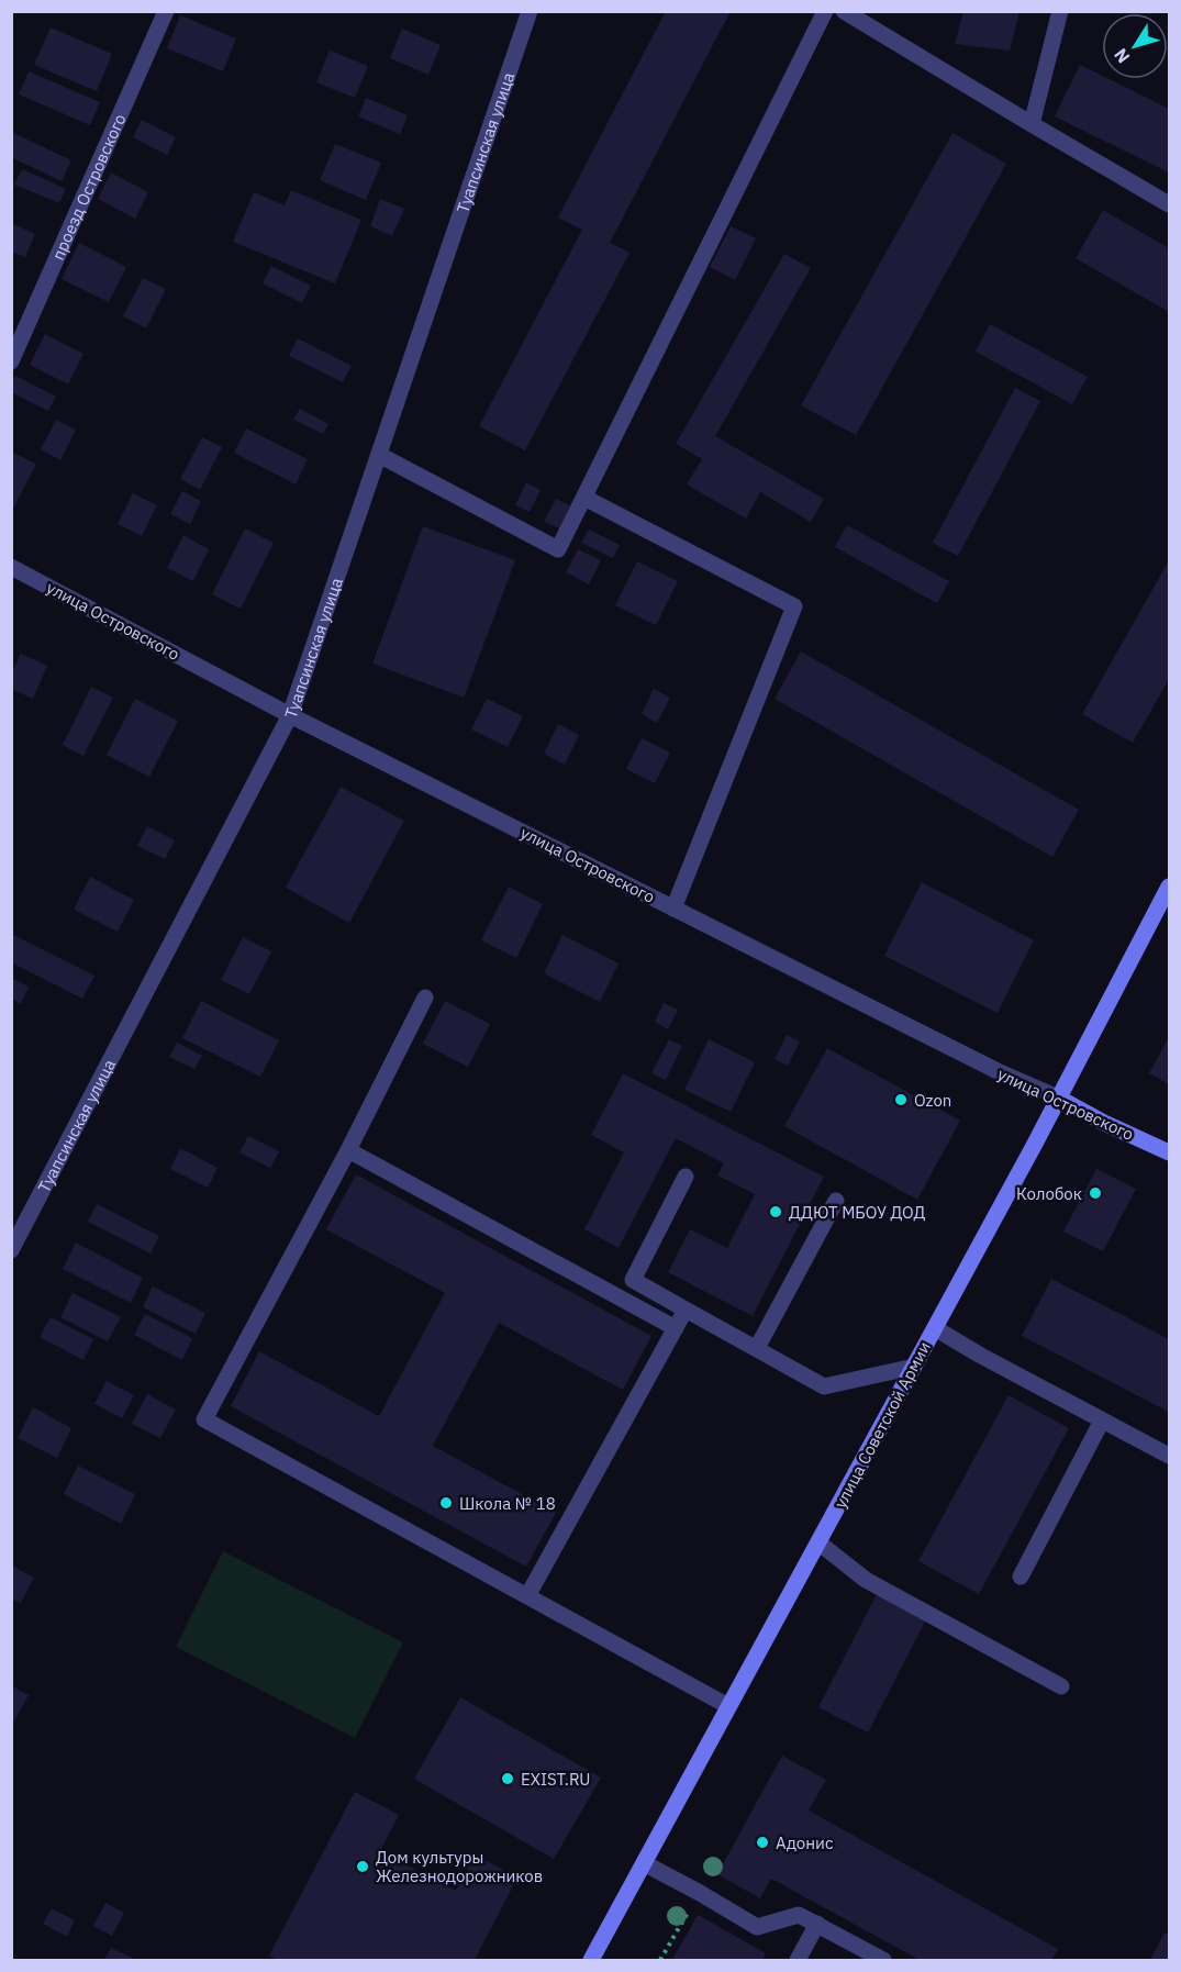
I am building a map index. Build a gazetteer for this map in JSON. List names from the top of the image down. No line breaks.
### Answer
{"streets":{"main road":["улица Островского","улица Советской Армии"],"street":["Туапсинская улица","проезд Островского"]},"crossings":[["Туапсинская улица","улица Островского"],["улица Островского","улица Советской Армии"]],"places":["Ozon","Колобок","ДДЮТ МБОУ ДОД","Школа № 18","EXIST.RU","Адонис","Дом культуры Железнодорожников"],"north":"bottom left"}
